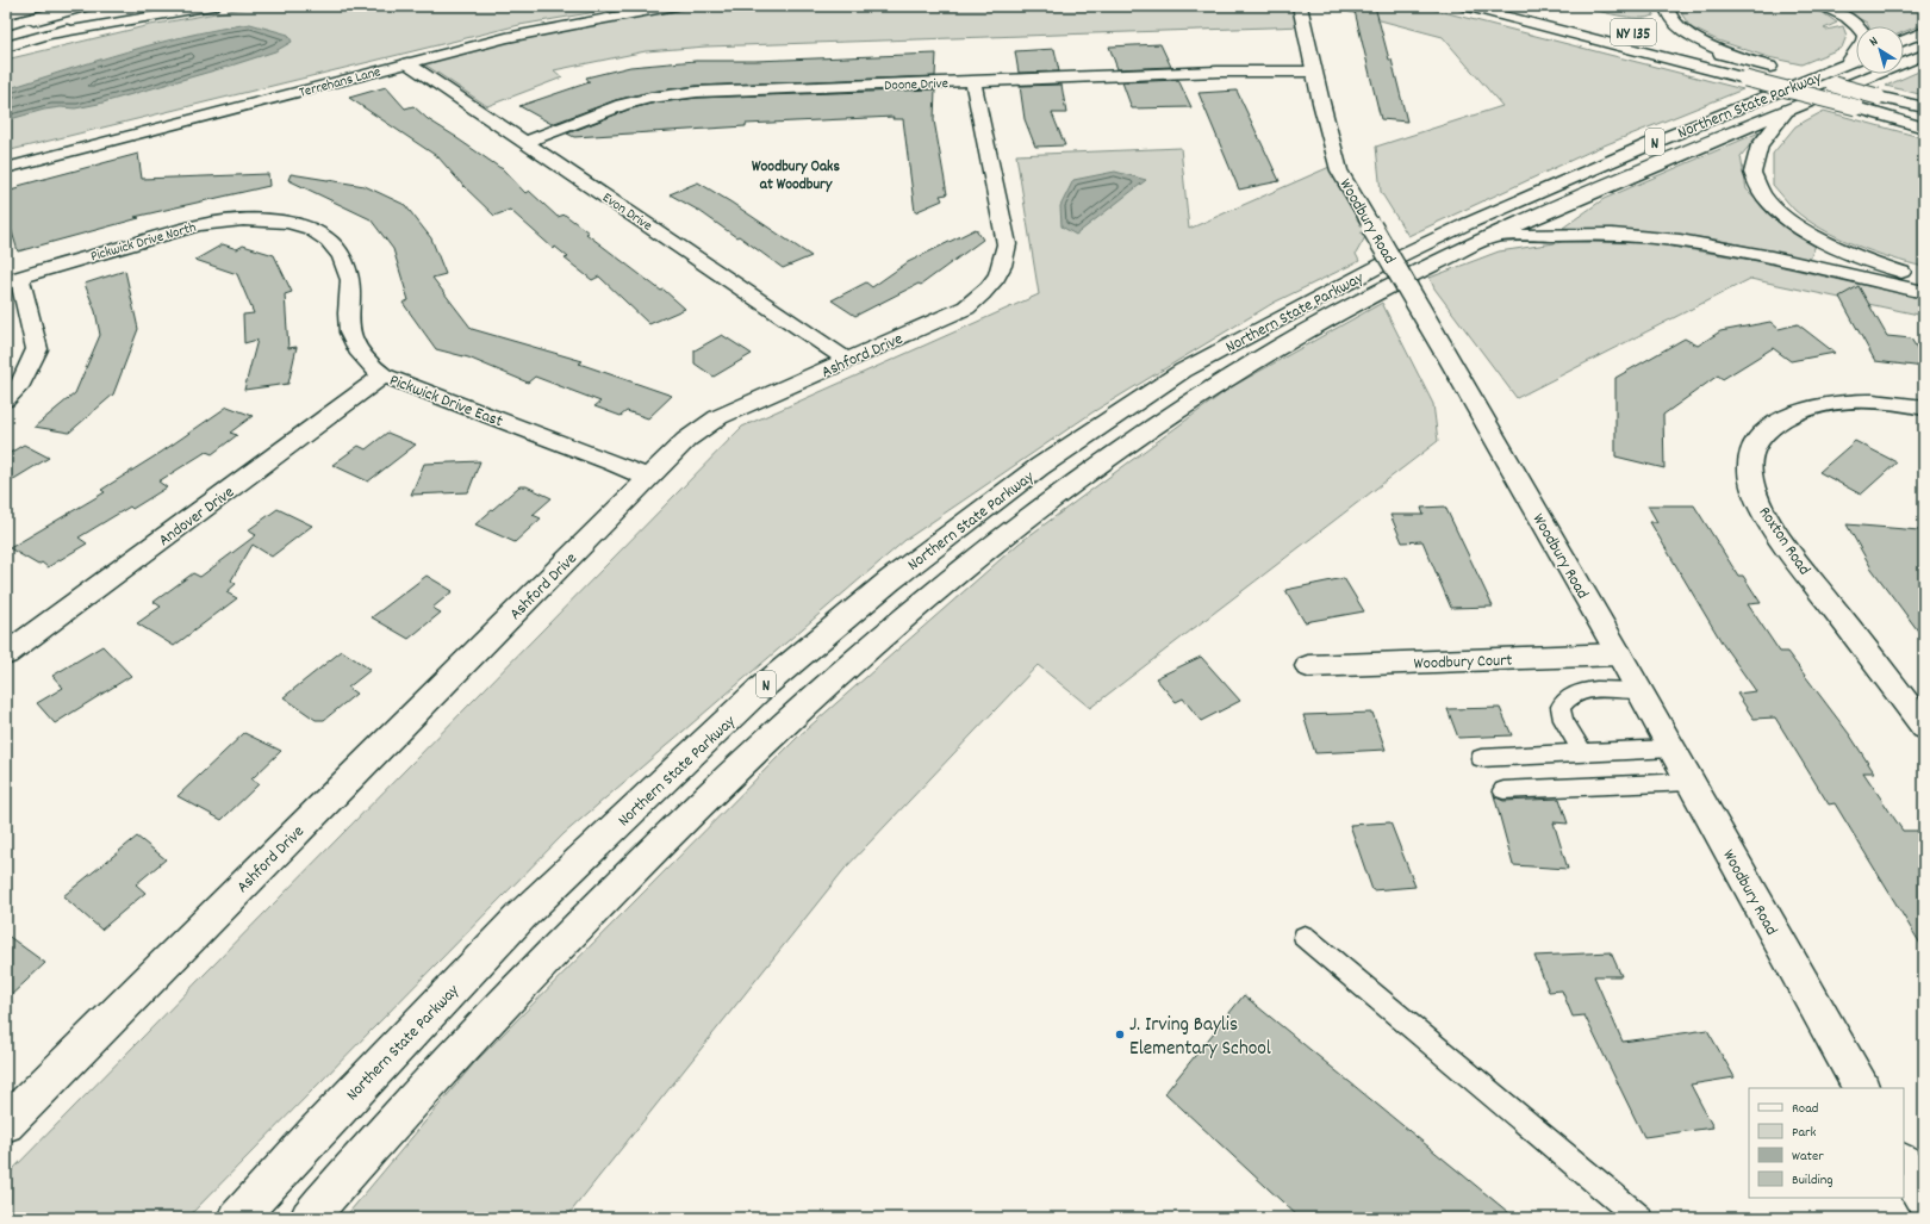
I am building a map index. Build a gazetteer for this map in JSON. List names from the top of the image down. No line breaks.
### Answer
{"streets":{"main road":["NY 135","Terrehans Lane","Doone Drive","Northern State Parkway","N","Evon Drive","Woodbury Road","Pickwick Drive North","Ashford Drive","Pickwick Drive East","Andover Drive","Roxton Road","Woodbury Court"]},"crossings":[["Terrehans Lane","Evon Drive"],["Doone Drive","Evon Drive"],["Doone Drive","Woodbury Road"],["Doone Drive","Ashford Drive"],["Evon Drive","Ashford Drive"],["Woodbury Road","Woodbury Court"],["Pickwick Drive North","Pickwick Drive East"],["Ashford Drive","Pickwick Drive East"],["Pickwick Drive East","Andover Drive"]],"districts":["Woodbury Oaks at Woodbury"],"places":["J. Irving Baylis Elementary School"],"legend":["Road","Park","Water","Building"],"north":"top left"}
